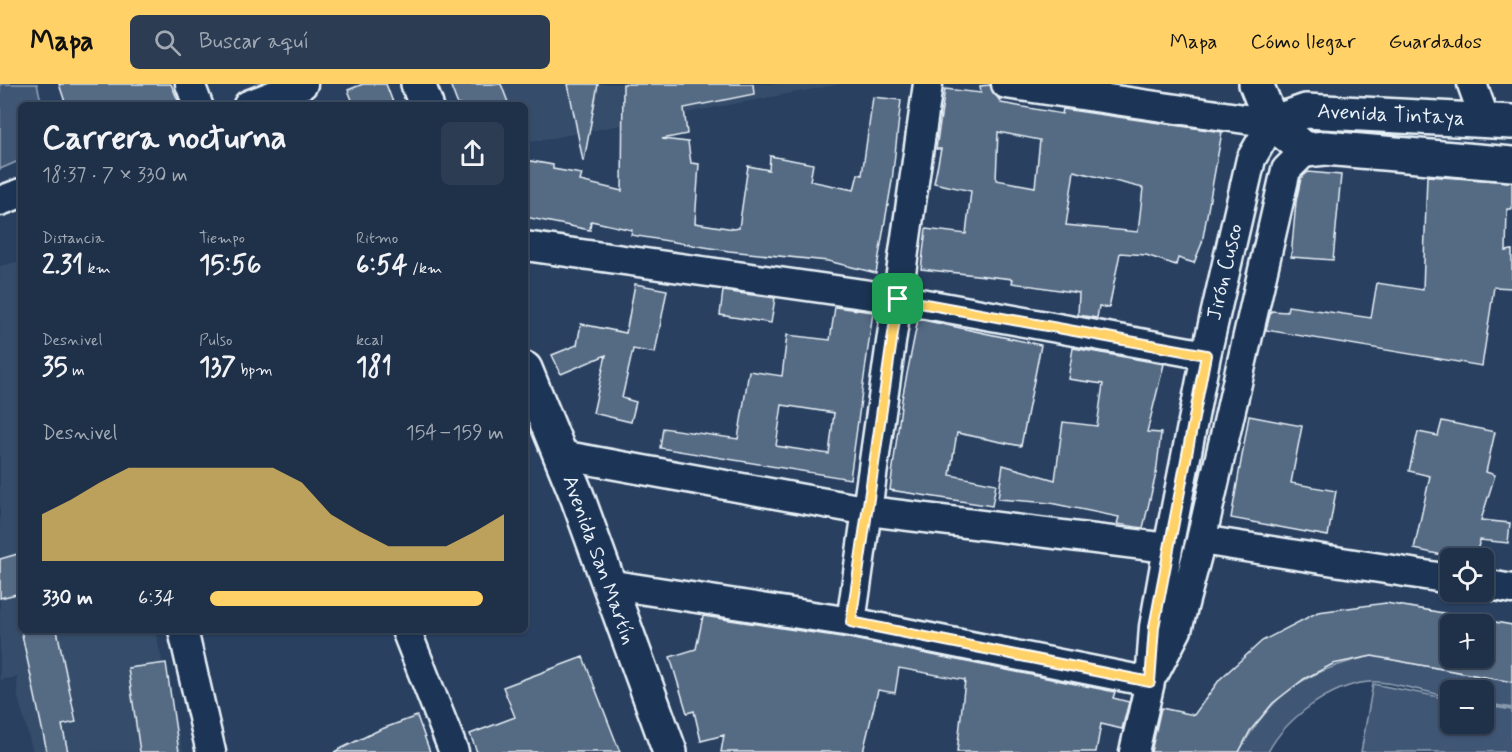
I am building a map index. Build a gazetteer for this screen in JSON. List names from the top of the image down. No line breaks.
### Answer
{"streets":{"main road":["Avenida Tintaya","Avenida San Martín"],"street":["Jirón Cusco"]},"crossings":[["Avenida Tintaya","Jirón Cusco"]],"page":{"header":"Mapa","search":"Buscar aquí","nav":["Mapa","Cómo llegar","Guardados"],"heading":["Carrera nocturna","18:37 · 7 × 330 m"],"stats":[["Distancia","2.31 km"],["Tiempo","15:56"],["Ritmo","6:54 /km"],["Desnivel","35 m"],["Pulso","137 bpm"],["kcal","181"]],"chart":["Desnivel","154–159 m"],"map_buttons":["+","−"],"list":[{"name":"330 m","note":"6:34"}]}}
